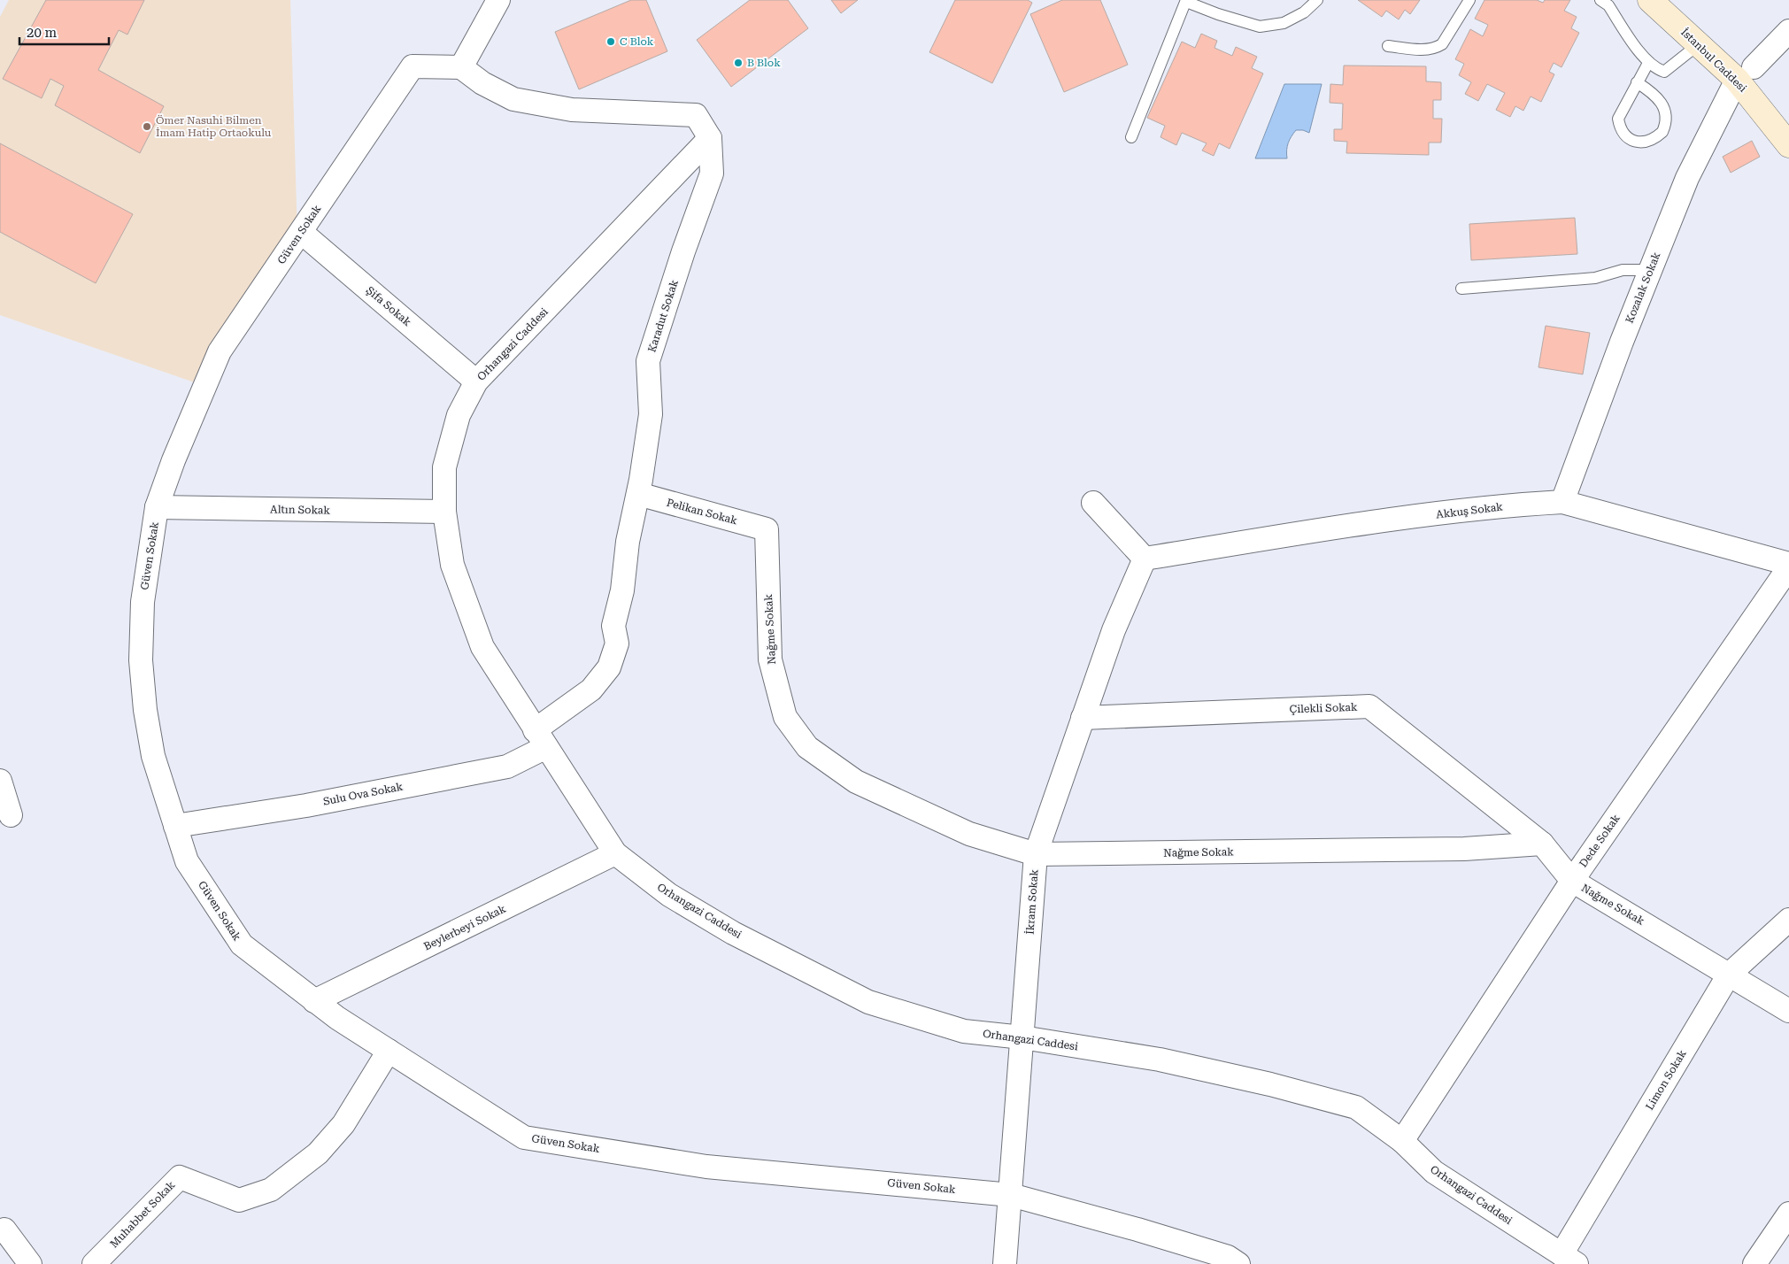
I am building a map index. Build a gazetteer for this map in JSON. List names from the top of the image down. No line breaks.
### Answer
{"streets":{"street":["İstanbul Caddesi","Güven Sokak","Kozalak Sokak","Şifa Sokak","Karadut Sokak","Orhangazi Caddesi","Altın Sokak","Akkuş Sokak","Pelikan Sokak","Nağme Sokak","Çilekli Sokak","Sulu Ova Sokak","Dede Sokak","İkram Sokak","Beylerbeyi Sokak","Limon Sokak","Muhabbet Sokak"]},"crossings":[["İstanbul Caddesi","Kozalak Sokak"],["Güven Sokak","Şifa Sokak"],["Güven Sokak","Karadut Sokak"],["Güven Sokak","Altın Sokak"],["Güven Sokak","Sulu Ova Sokak"],["Güven Sokak","İkram Sokak"],["Güven Sokak","Beylerbeyi Sokak"],["Güven Sokak","Muhabbet Sokak"],["Kozalak Sokak","Akkuş Sokak"],["Şifa Sokak","Orhangazi Caddesi"],["Karadut Sokak","Orhangazi Caddesi"],["Karadut Sokak","Pelikan Sokak"],["Karadut Sokak","Sulu Ova Sokak"],["Orhangazi Caddesi","Altın Sokak"],["Orhangazi Caddesi","Sulu Ova Sokak"],["Orhangazi Caddesi","Dede Sokak"],["Orhangazi Caddesi","İkram Sokak"],["Orhangazi Caddesi","Beylerbeyi Sokak"],["Orhangazi Caddesi","Limon Sokak"],["Akkuş Sokak","İkram Sokak"],["Pelikan Sokak","Nağme Sokak"],["Nağme Sokak","Çilekli Sokak"],["Nağme Sokak","Dede Sokak"],["Nağme Sokak","İkram Sokak"],["Nağme Sokak","Limon Sokak"],["Çilekli Sokak","İkram Sokak"]],"places":["C Blok","B Blok","Ömer Nasuhi Bilmen İmam Hatip Ortaokulu"],"scale_bar":"20 m"}
